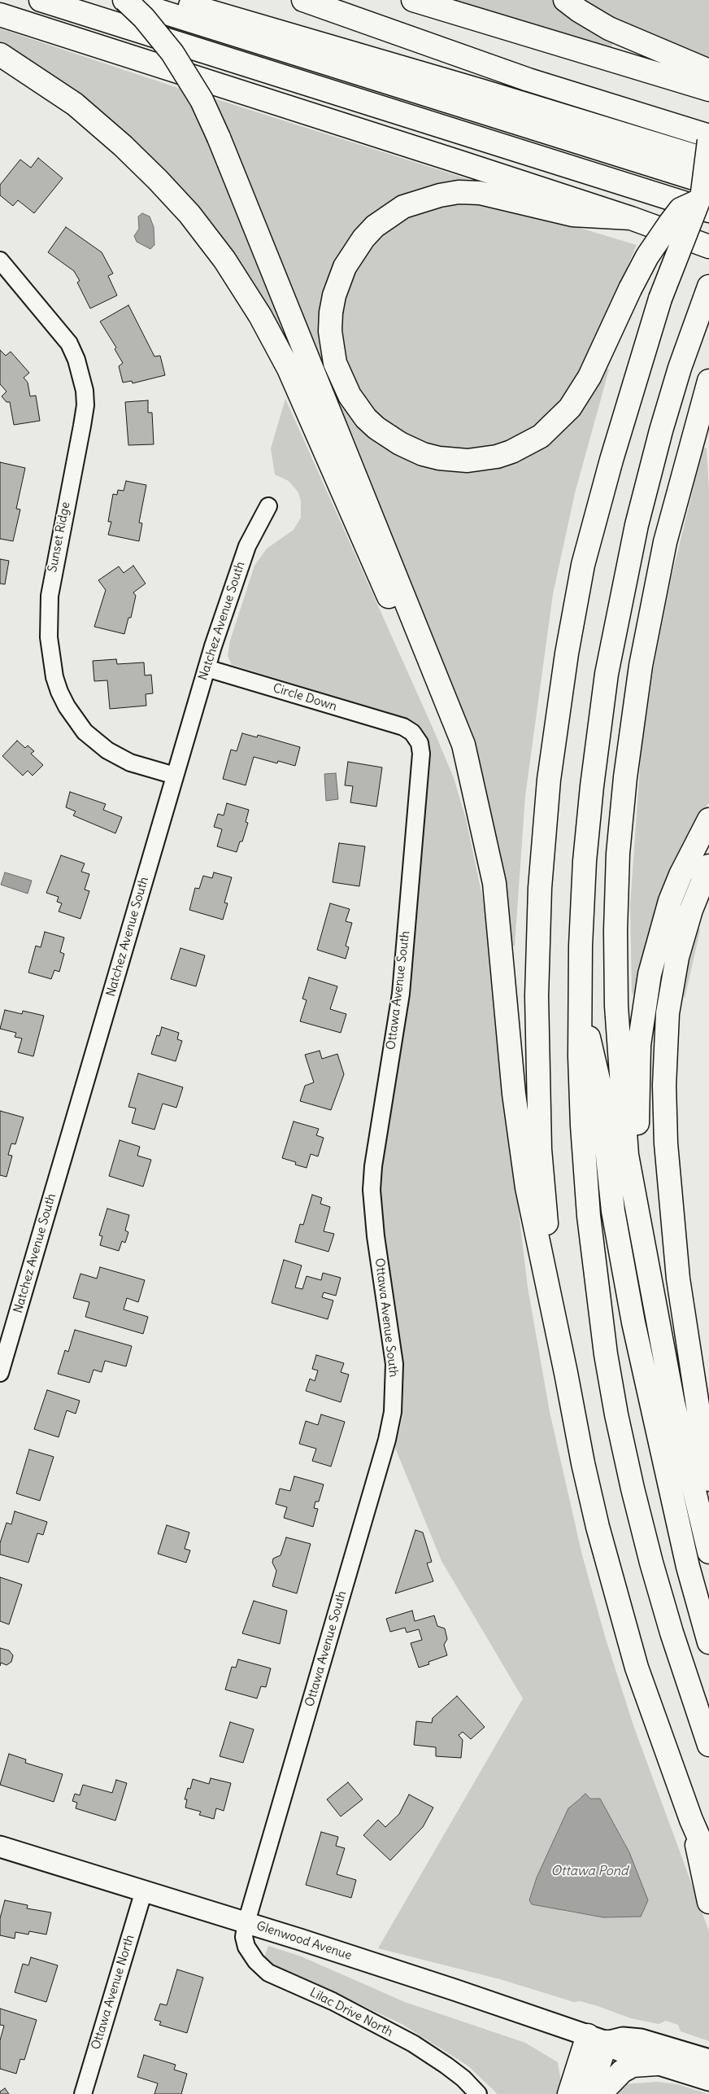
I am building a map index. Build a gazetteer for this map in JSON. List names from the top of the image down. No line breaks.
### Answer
{"streets":{"street":["Sunset Ridge","Natchez Avenue South","Circle Down","Ottawa Avenue South","Glenwood Avenue","Ottawa Avenue North","Lilac Drive North"]},"crossings":[["Sunset Ridge","Natchez Avenue South"],["Natchez Avenue South","Circle Down"],["Circle Down","Ottawa Avenue South"],["Ottawa Avenue South","Glenwood Avenue"],["Ottawa Avenue South","Lilac Drive North"],["Glenwood Avenue","Ottawa Avenue North"],["Glenwood Avenue","Lilac Drive North"]],"water":["Ottawa Pond"]}
